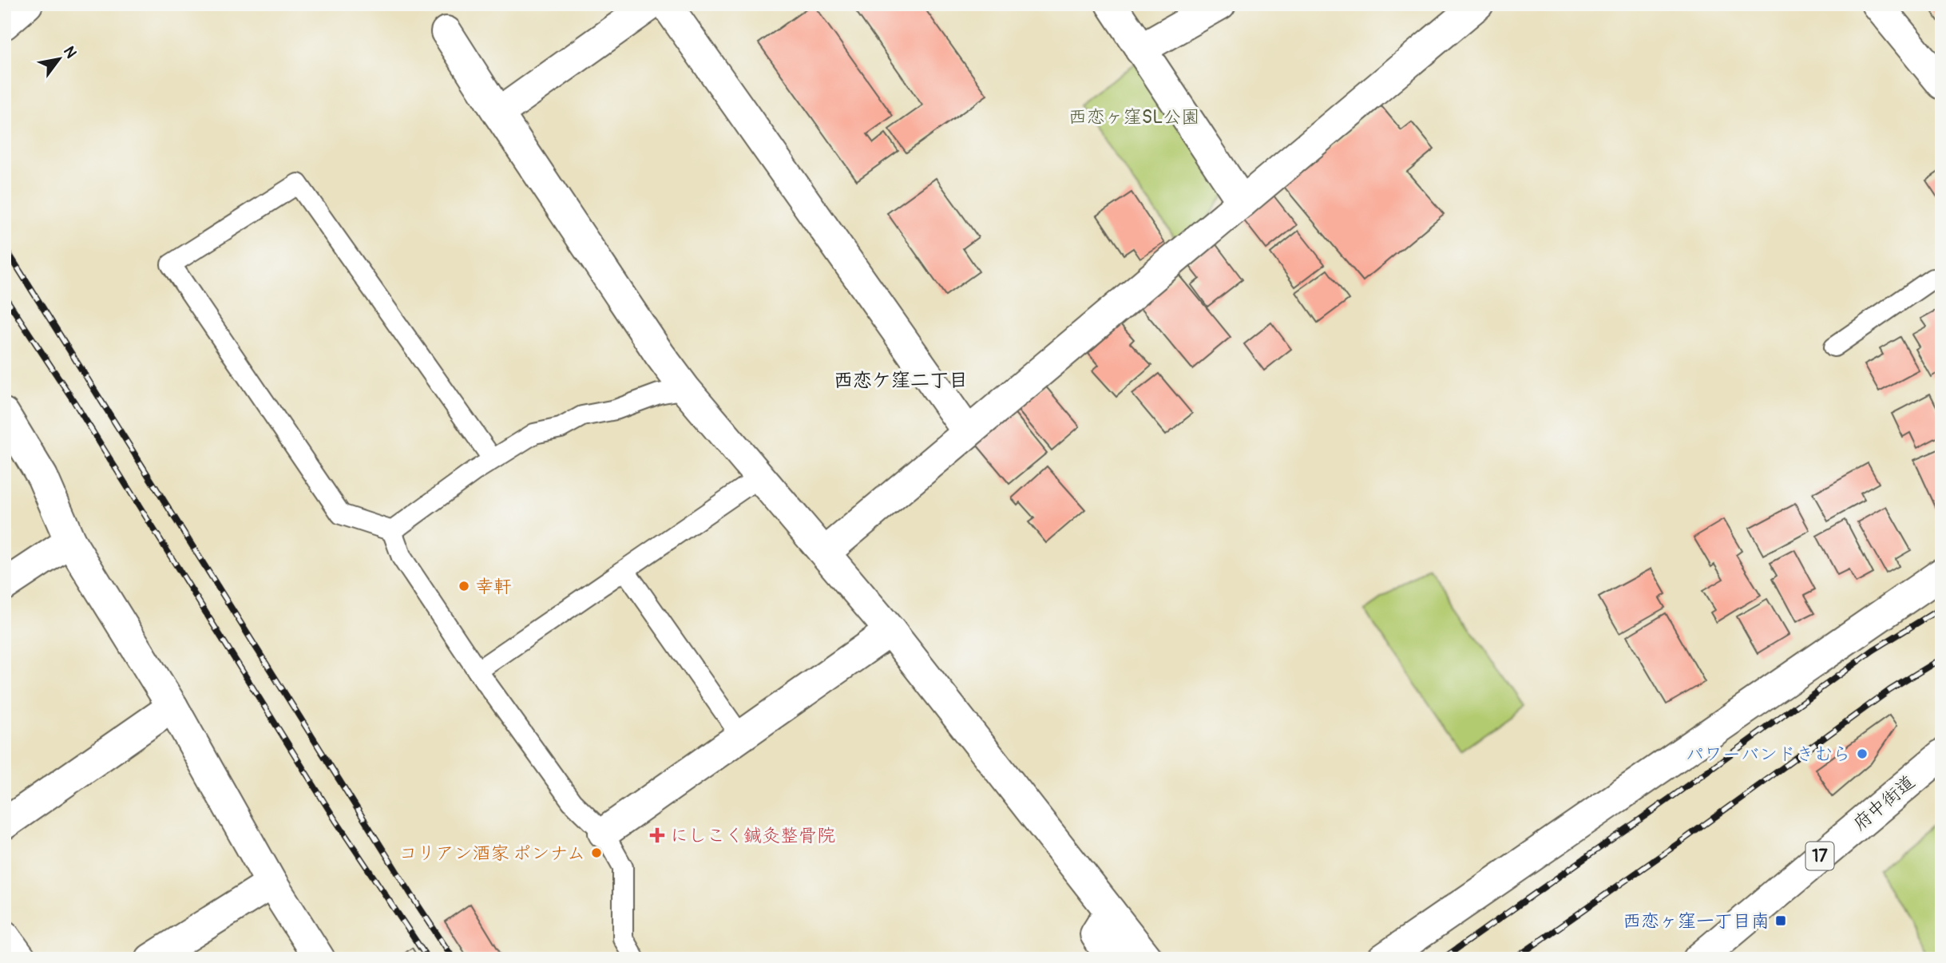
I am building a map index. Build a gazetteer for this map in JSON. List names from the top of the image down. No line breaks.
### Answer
{"streets":{"street":["府中街道","17"]},"districts":["西恋ケ窪二丁目"],"parks":["西恋ヶ窪SL公園"],"places":{"other":["幸軒","パワーバンドきむら","コリアン酒家 ポンナム"],"health":["にしこく鍼灸整骨院"],"transit":["西恋ヶ窪一丁目南"]},"north":"top right"}
